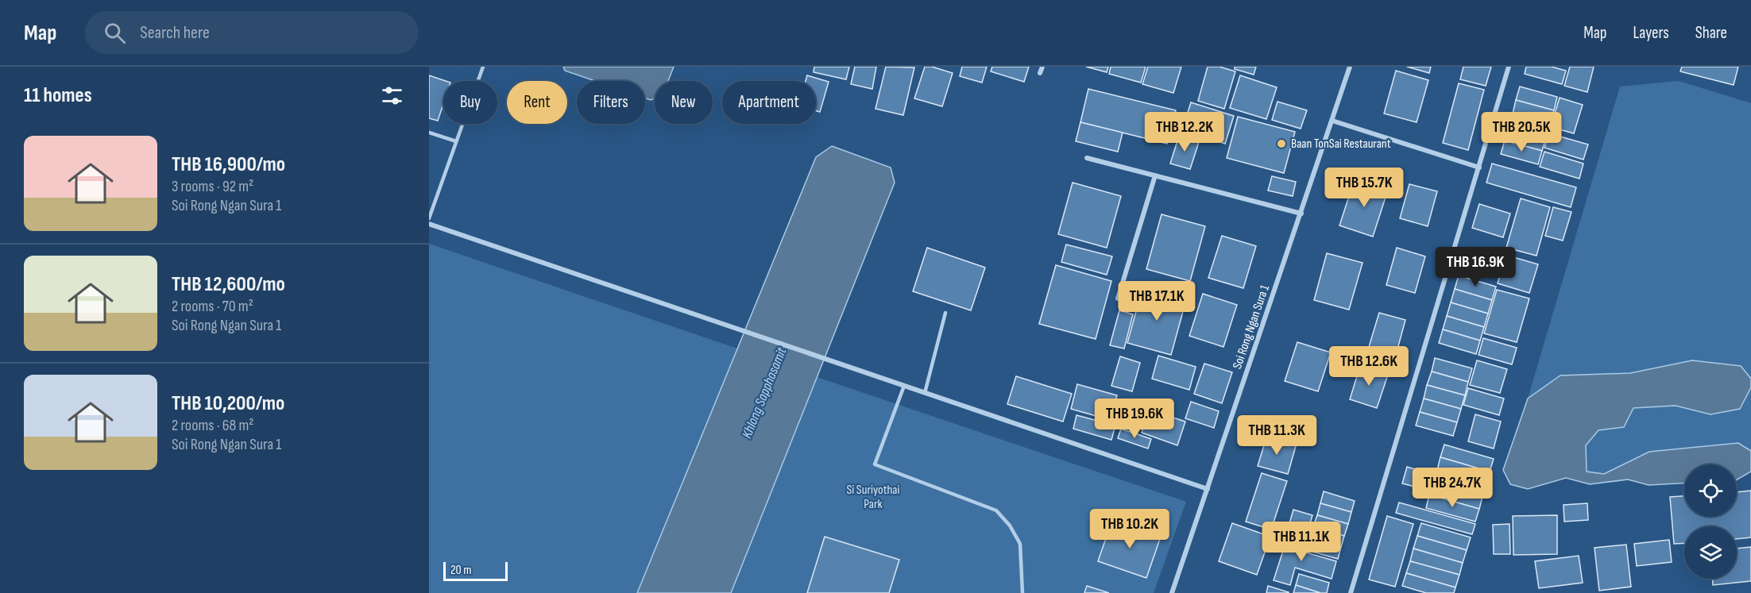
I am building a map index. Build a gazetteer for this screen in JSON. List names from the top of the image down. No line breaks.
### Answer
{"streets":{"street":["Soi Rong Ngan Sura 1"]},"water":["Khlong Sapphasamit"],"parks":["Si Suriyothai Park"],"places":["Baan TonSai Restaurant"],"scale_bar":"20 m","page":{"header":"Map","search":"Search here","nav":["Map","Layers","Share"],"heading":"11 homes","chip":["Buy","Rent","Filters","New","Apartment"],"price":["THB 12.2K","THB 20.5K","THB 15.7K","THB 16.9K","THB 17.1K","THB 12.6K","THB 19.6K","THB 11.3K","THB 24.7K","THB 10.2K","THB 11.1K"],"list":[{"name":"THB 16,900/mo","note":"3 rooms · 92 m² · Soi Rong Ngan Sura 1"},{"name":"THB 12,600/mo","note":"2 rooms · 70 m² · Soi Rong Ngan Sura 1"},{"name":"THB 10,200/mo","note":"2 rooms · 68 m² · Soi Rong Ngan Sura 1"}],"scale":"20 m"}}
